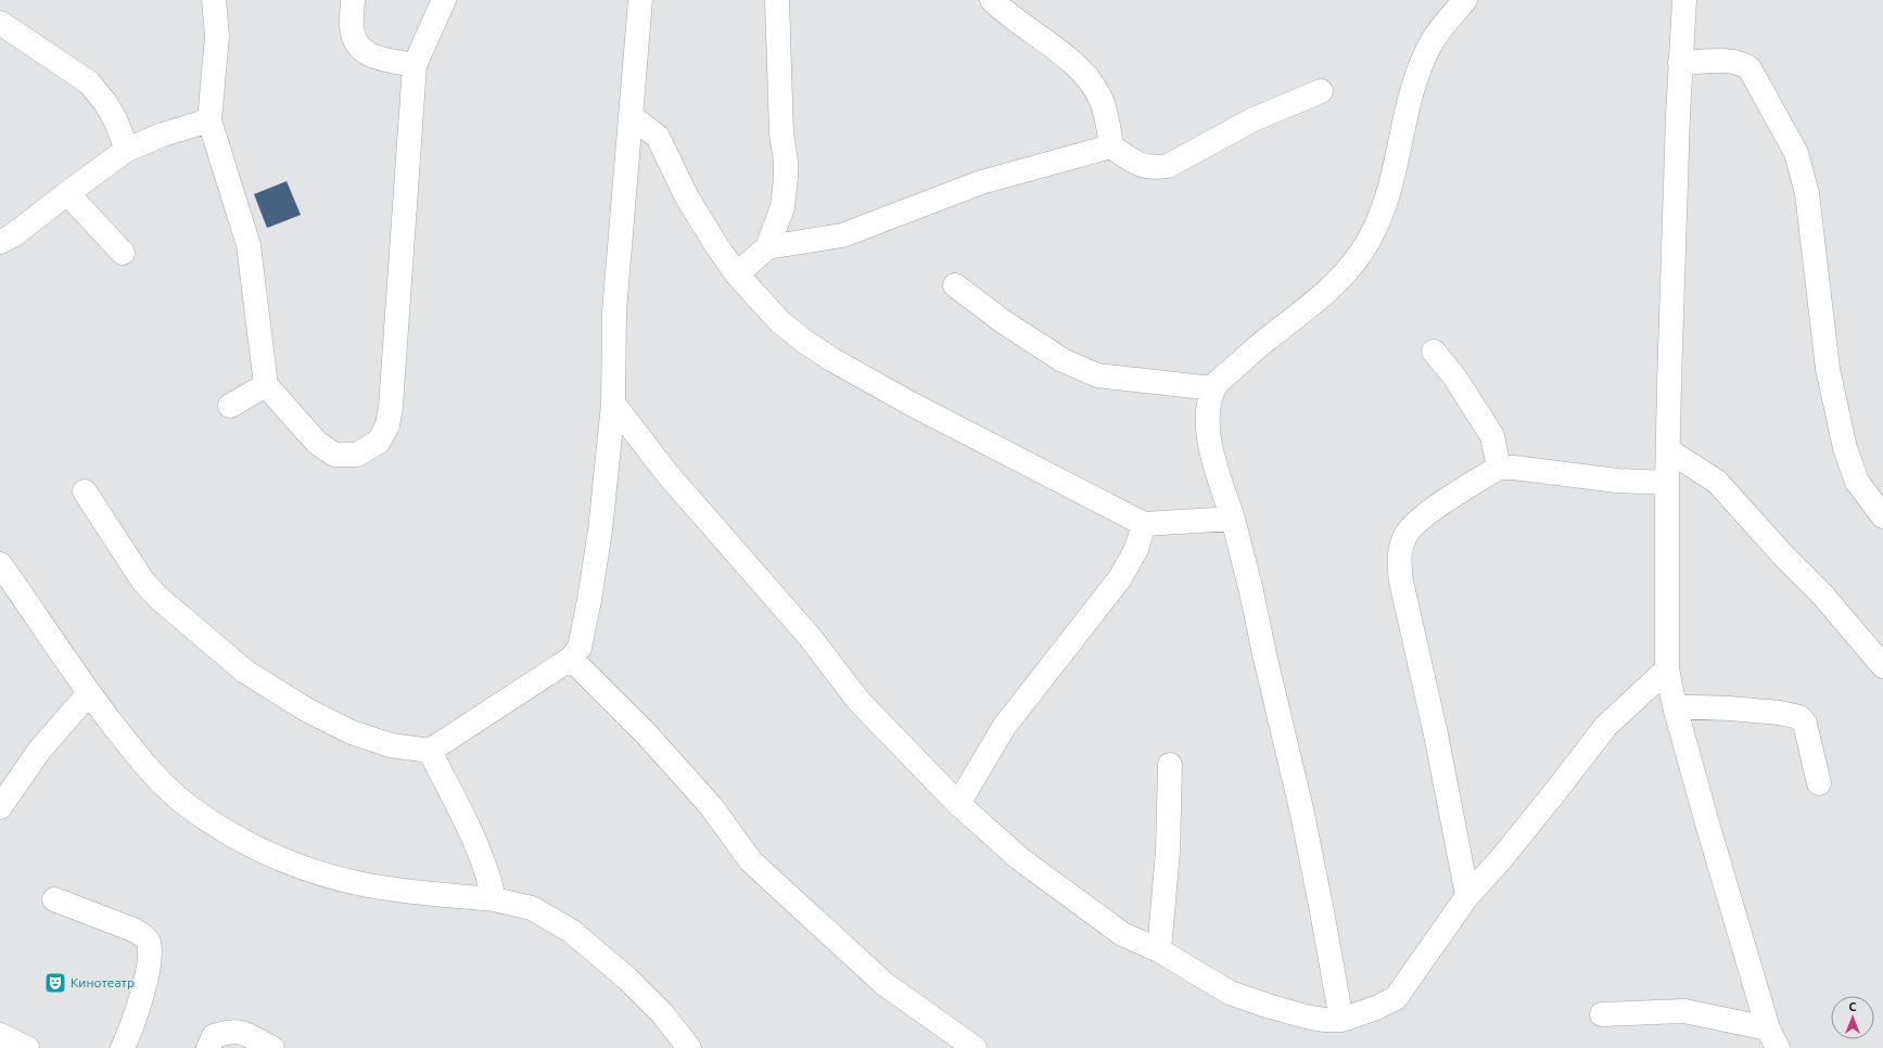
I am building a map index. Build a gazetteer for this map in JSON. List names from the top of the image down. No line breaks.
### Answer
{"places":{"theatre":["Kинотеатр"]},"north":"top"}
